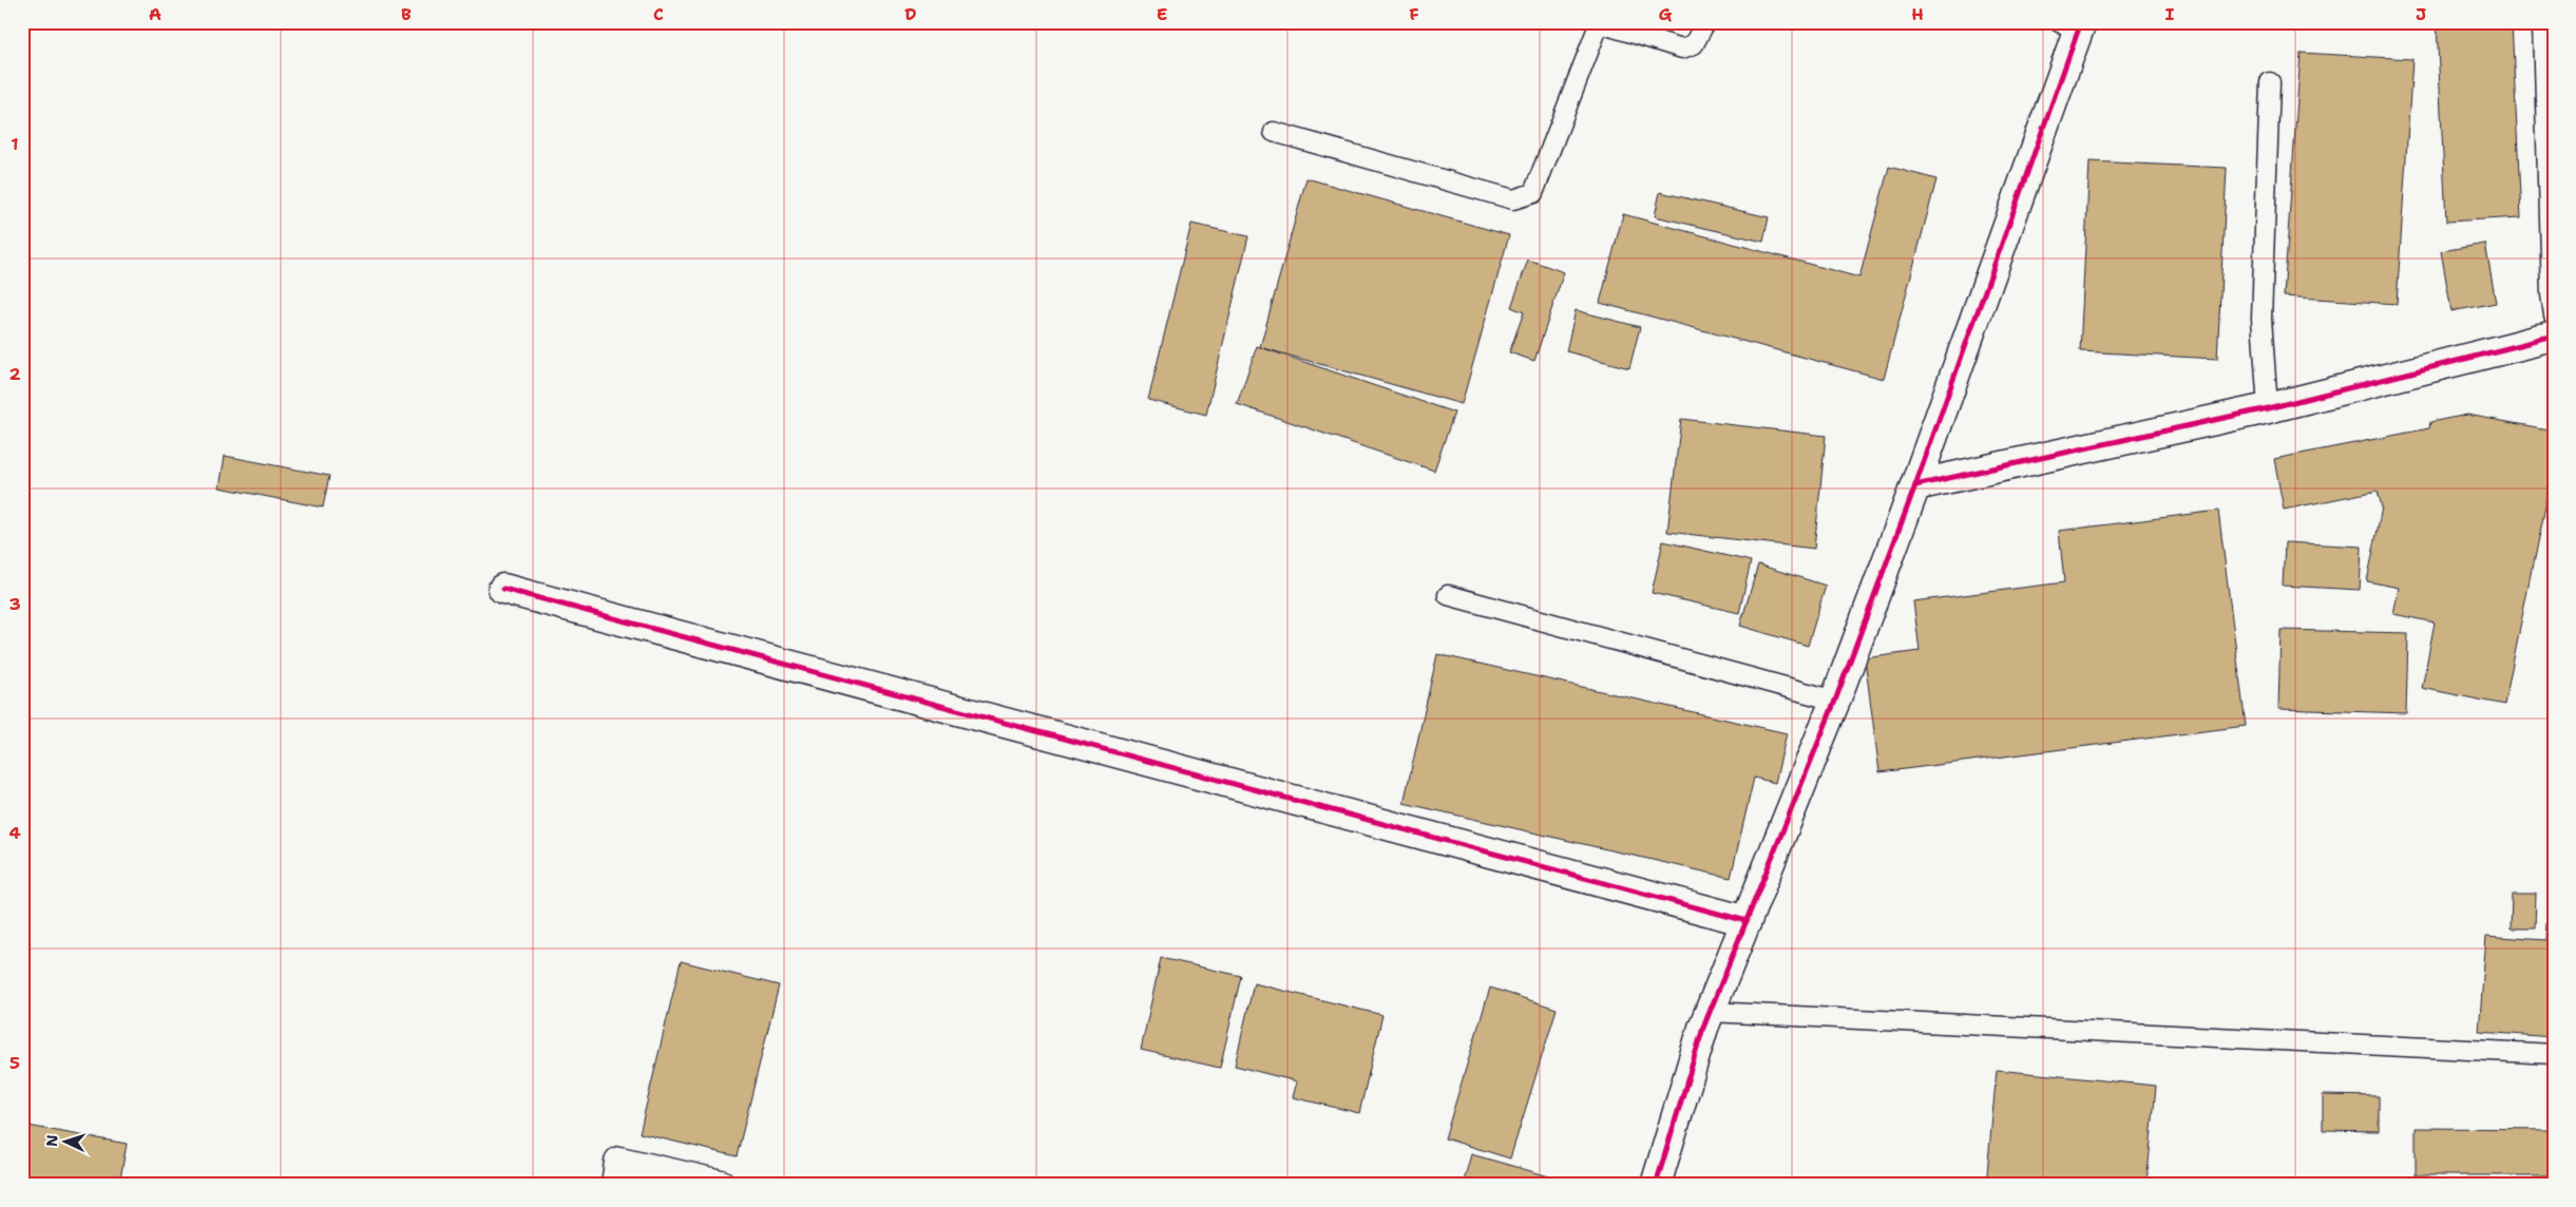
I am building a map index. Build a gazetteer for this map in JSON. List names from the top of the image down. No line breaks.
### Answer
{"north":"left","grid":{"columns":["A","B","C","D","E","F","G","H","I","J"],"rows":["1","2","3","4","5"]}}
